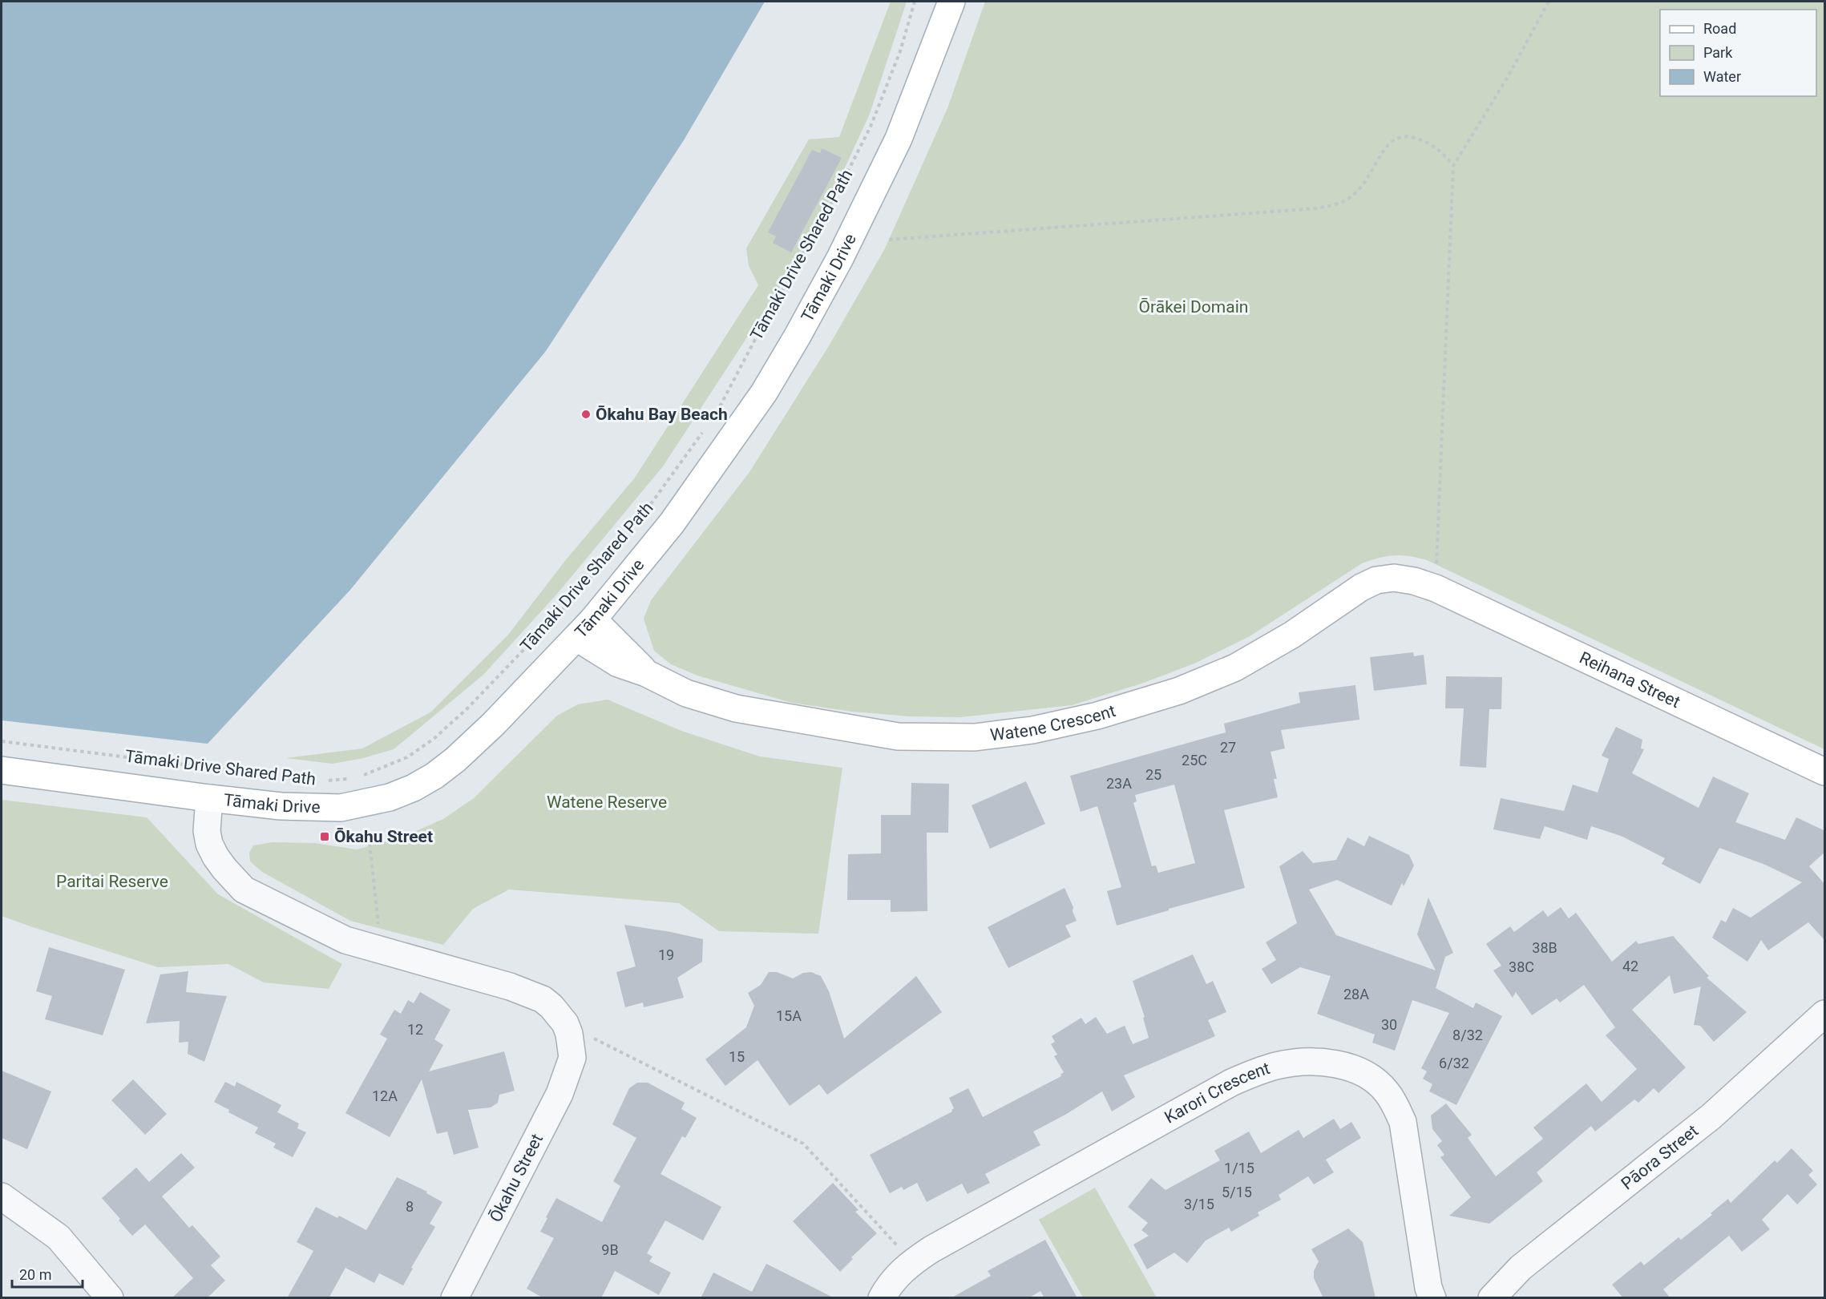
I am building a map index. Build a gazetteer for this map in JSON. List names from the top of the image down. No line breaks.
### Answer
{"streets":{"main road":["Tāmaki Drive","Reihana Street","Watene Crescent"],"street":["Karori Crescent","Pāora Street","Ōkahu Street"],"path":["Tāmaki Drive Shared Path"]},"crossings":[["Tāmaki Drive","Watene Crescent"],["Tāmaki Drive","Ōkahu Street"],["Reihana Street","Watene Crescent"]],"parks":["Ōrākei Domain","Watene Reserve","Paritai Reserve"],"places":{"other":["Ōkahu Bay Beach"],"transit":["Ōkahu Street"]},"house_numbers":["27","25C","25","23A","38B","19","42","38C","28A","15A","30","12","8/32","15","6/32","12A","1/15","5/15","3/15","8","9B"],"legend":["Road","Park","Water"],"scale_bar":"20 m"}
